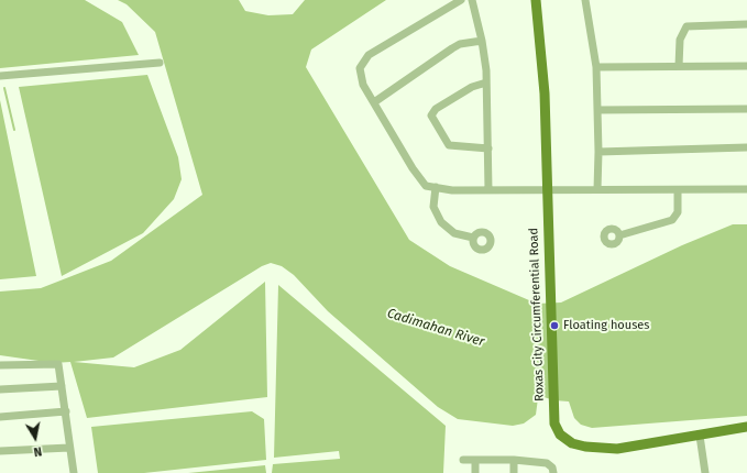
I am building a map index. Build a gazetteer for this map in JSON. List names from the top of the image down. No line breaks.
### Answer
{"streets":{"main road":["Roxas City Circumferential Road"]},"water":["Cadimahan River"],"places":["Floating houses"],"north":"bottom"}
